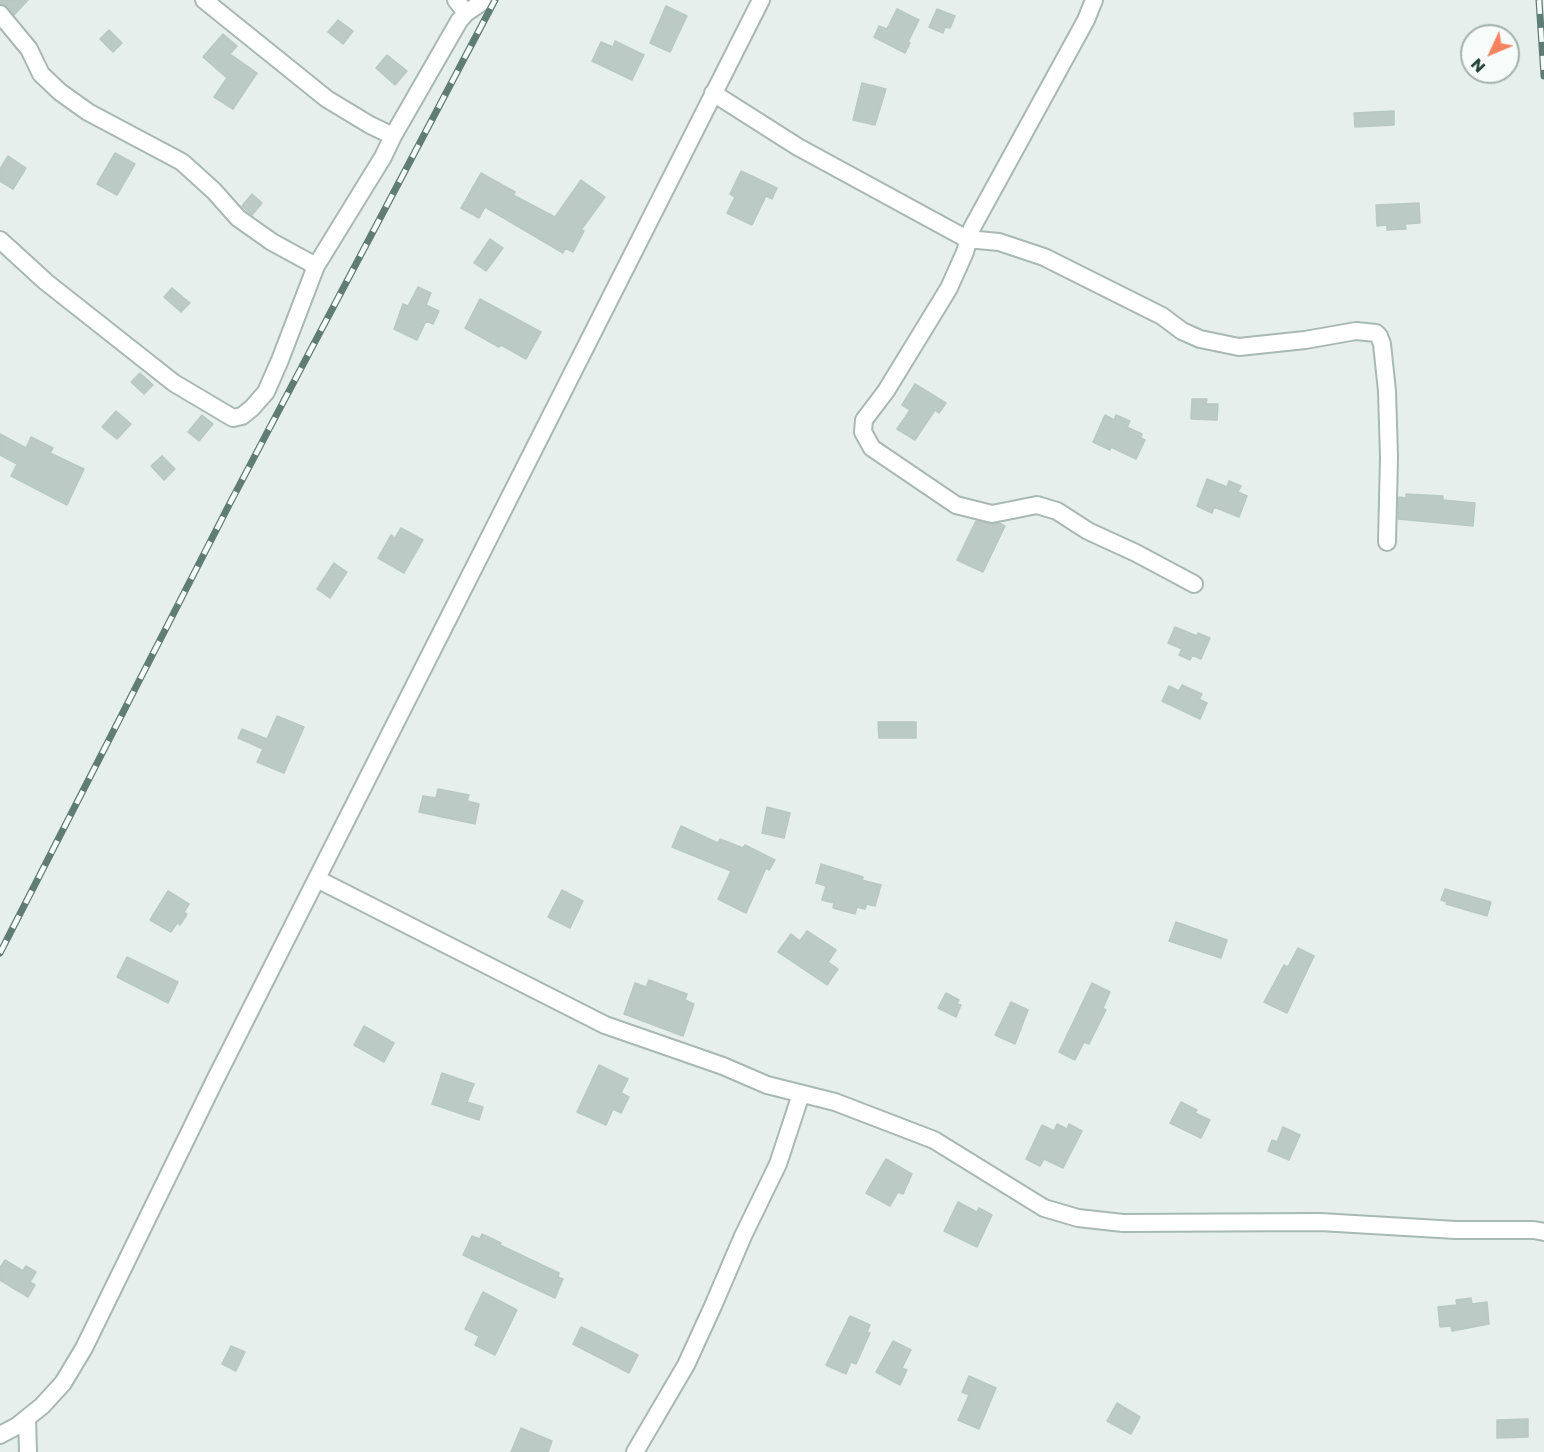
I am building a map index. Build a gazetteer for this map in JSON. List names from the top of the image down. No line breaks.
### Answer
{"north":"bottom left"}
